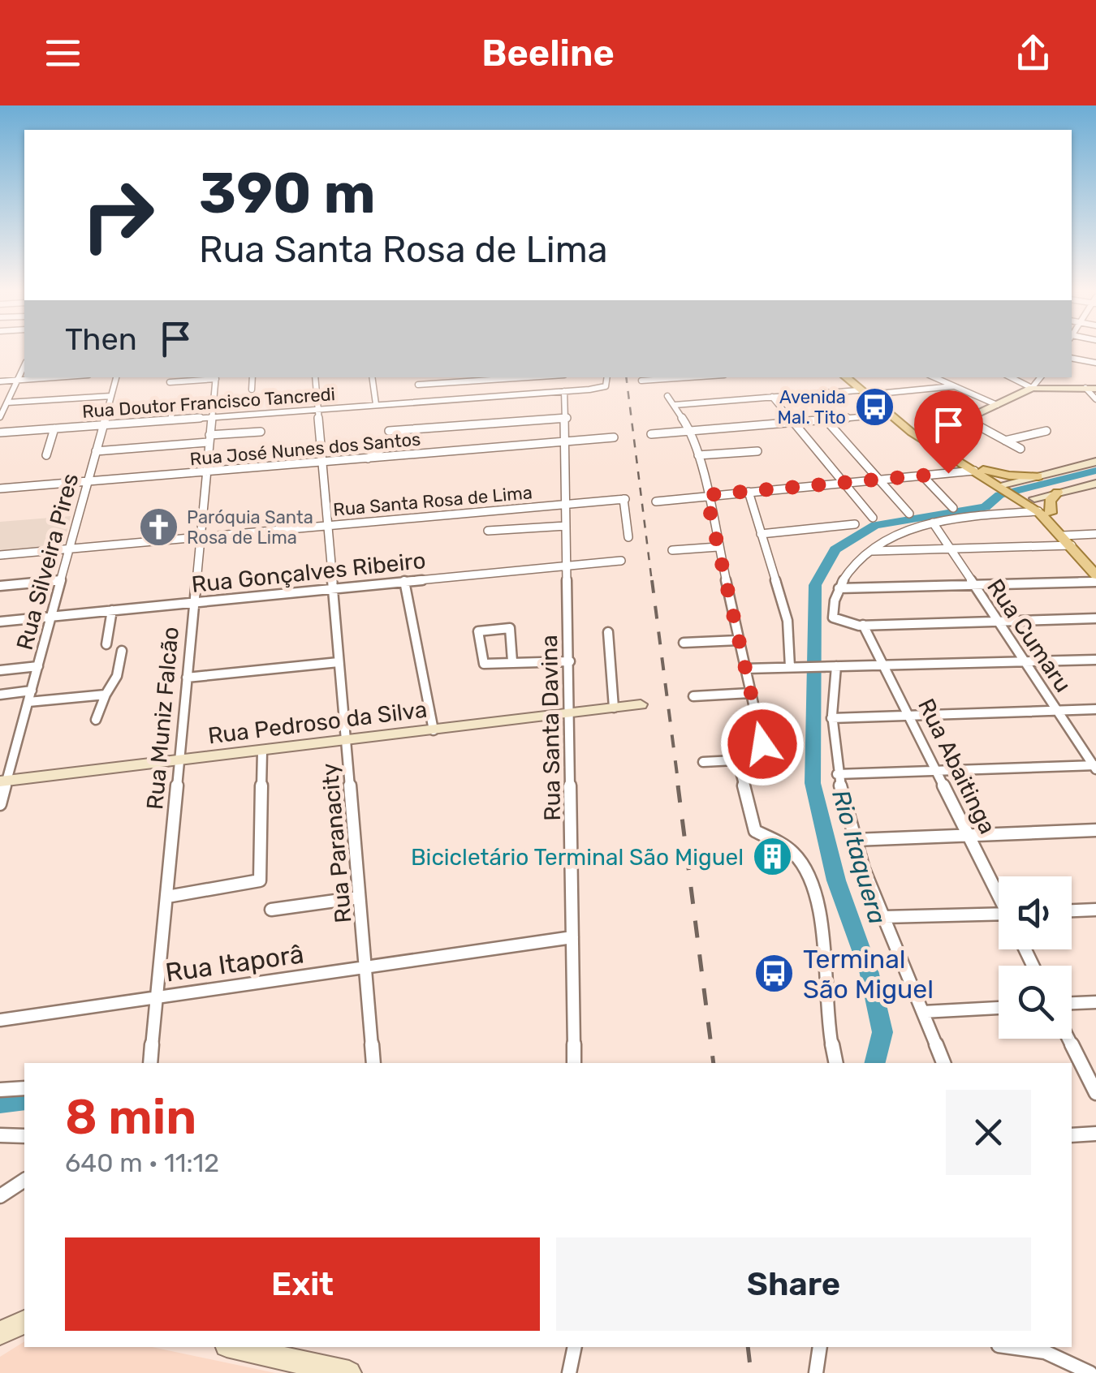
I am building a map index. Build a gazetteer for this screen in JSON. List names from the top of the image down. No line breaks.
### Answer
{"streets":{"street":["Rua Doutor Francisco Tancredi","Rua José Nunes dos Santos","Rua Santa Rosa de Lima","Rua Silveira Pires","Rua Gonçalves Ribeiro","Rua Cumaru","Rua Muniz Falcão","Rua Pedroso da Silva","Rua Santa Davina","Rua Abaitinga","Rua Paranacity","Rua Itaporâ"]},"crossings":[["Rua Doutor Francisco Tancredi","Rua Silveira Pires"],["Rua Doutor Francisco Tancredi","Rua Muniz Falcão"],["Rua Doutor Francisco Tancredi","Rua Santa Davina"],["Rua Doutor Francisco Tancredi","Rua Paranacity"],["Rua José Nunes dos Santos","Rua Silveira Pires"],["Rua José Nunes dos Santos","Rua Muniz Falcão"],["Rua José Nunes dos Santos","Rua Santa Davina"],["Rua José Nunes dos Santos","Rua Paranacity"],["Rua Santa Rosa de Lima","Rua Silveira Pires"],["Rua Santa Rosa de Lima","Rua Muniz Falcão"],["Rua Santa Rosa de Lima","Rua Santa Davina"],["Rua Santa Rosa de Lima","Rua Paranacity"],["Rua Silveira Pires","Rua Gonçalves Ribeiro"],["Rua Silveira Pires","Rua Pedroso da Silva"],["Rua Gonçalves Ribeiro","Rua Muniz Falcão"],["Rua Gonçalves Ribeiro","Rua Santa Davina"],["Rua Gonçalves Ribeiro","Rua Paranacity"],["Rua Muniz Falcão","Rua Pedroso da Silva"],["Rua Muniz Falcão","Rua Itaporâ"],["Rua Pedroso da Silva","Rua Santa Davina"],["Rua Pedroso da Silva","Rua Paranacity"],["Rua Santa Davina","Rua Itaporâ"],["Rua Paranacity","Rua Itaporâ"]],"water":["Rio Itaquera"],"places":{"bus stop":["Avenida Mal. Tito","Terminal São Miguel"],"church":["Paróquia Santa Rosa de Lima"],"building":["Bicicletário Terminal São Miguel"]},"page":{"header":"Beeline","turn":["390 m","Rua Santa Rosa de Lima"],"then":"Then","heading":["8 min","640 m · 11:12"],"buttons":["Exit","Share"]}}
